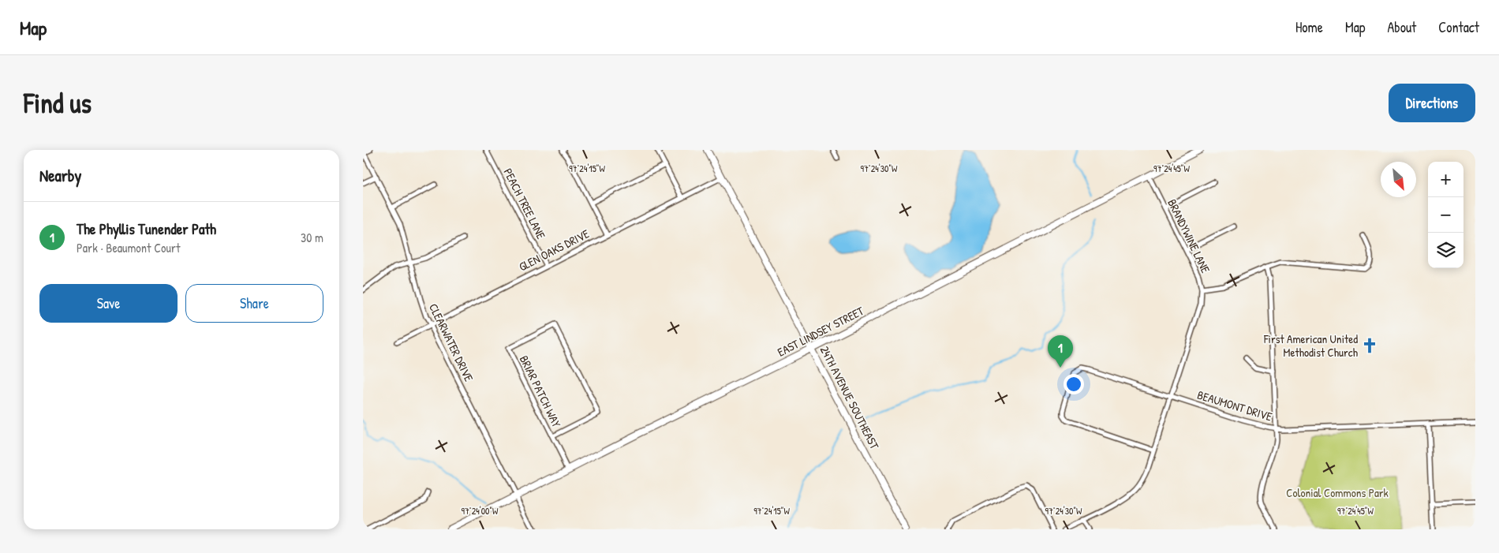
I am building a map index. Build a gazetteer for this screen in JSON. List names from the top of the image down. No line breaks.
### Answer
{"streets":{"street":["PEACH TREE LANE","BRANDYWINE LANE","GLEN OAKS DRIVE","EAST LINDSEY STREET","CLEARWATER DRIVE","BRIAR PATCH WAY","24TH AVENUE SOUTHEAST","BEAUMONT DRIVE"]},"crossings":[["PEACH TREE LANE","GLEN OAKS DRIVE"],["BRANDYWINE LANE","EAST LINDSEY STREET"],["BRANDYWINE LANE","BEAUMONT DRIVE"],["GLEN OAKS DRIVE","CLEARWATER DRIVE"],["GLEN OAKS DRIVE","24TH AVENUE SOUTHEAST"],["EAST LINDSEY STREET","CLEARWATER DRIVE"],["EAST LINDSEY STREET","BRIAR PATCH WAY"],["EAST LINDSEY STREET","24TH AVENUE SOUTHEAST"]],"parks":["Colonial Commons Park"],"places":{"church":["First American United Methodist Church"]},"north":"bottom right","page":{"header":"Map","nav":["Home","Map","About","Contact"],"buttons":["Directions",["Save","Share"]],"title":"Find us","heading":"Nearby","map_buttons":["+","−"],"list":[{"mark":"1","name":"The Phyllis Tunender Path","note":"Park · Beaumont Court","value":"30 m"}],"pins":"1"},"coordinates":["97°24'15\"W","97°24'30\"W","97°24'45\"W","97°24'00\"W"]}
